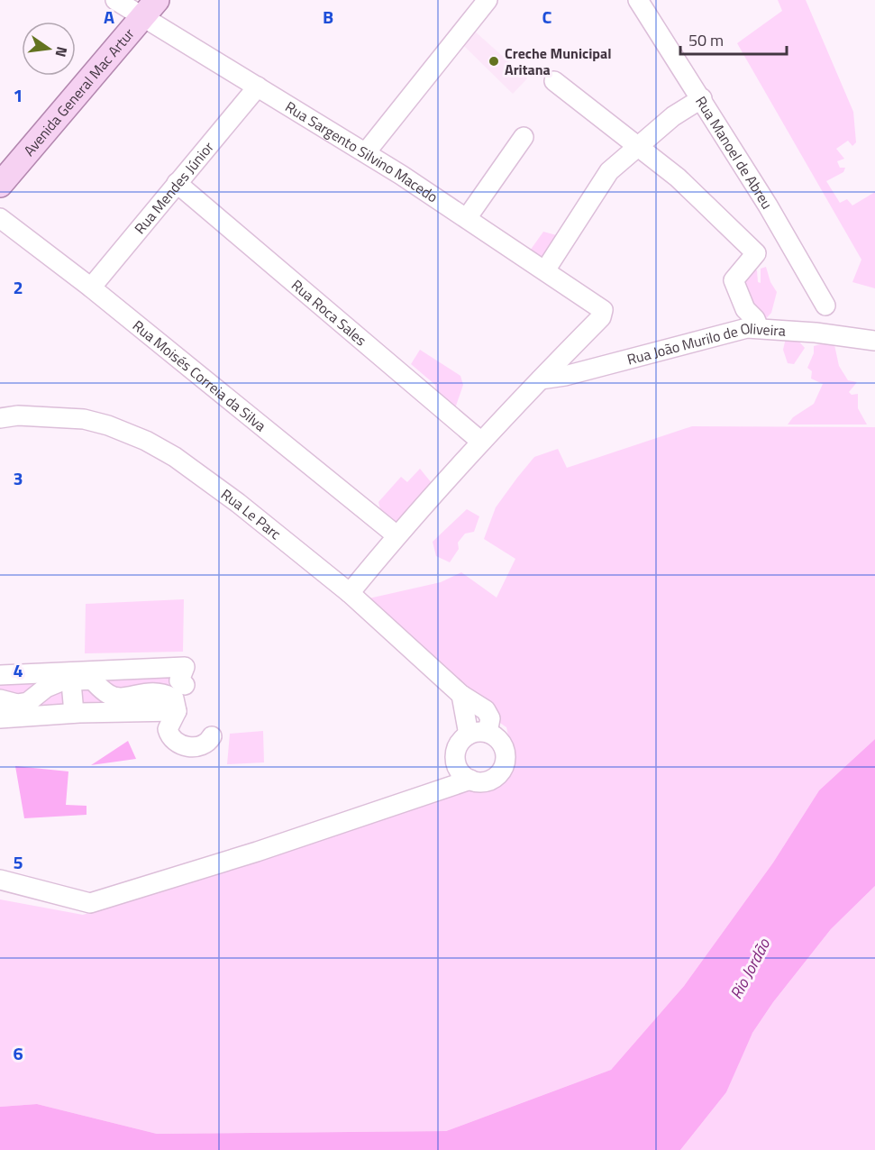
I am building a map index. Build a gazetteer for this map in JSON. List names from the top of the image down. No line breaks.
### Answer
{"streets":{"main road":["Avenida General Mac Artur"],"street":["Rua Manoel de Abreu","Rua Sargento Silvino Macedo","Rua Mendes Júnior","Rua Roca Sales","Rua João Murilo de Oliveira","Rua Moisés Correia da Silva","Rua Le Parc"]},"crossings":[["Avenida General Mac Artur","Rua Sargento Silvino Macedo"],["Rua Sargento Silvino Macedo","Rua Mendes Júnior"],["Rua Sargento Silvino Macedo","Rua João Murilo de Oliveira"],["Rua Mendes Júnior","Rua Roca Sales"],["Rua Mendes Júnior","Rua Moisés Correia da Silva"]],"water":["Rio Jordão"],"places":["Creche Municipal Aritana"],"scale_bar":"50 m","north":"right","grid":{"columns":["A","B","C"],"rows":["1","2","3","4","5","6"]}}
